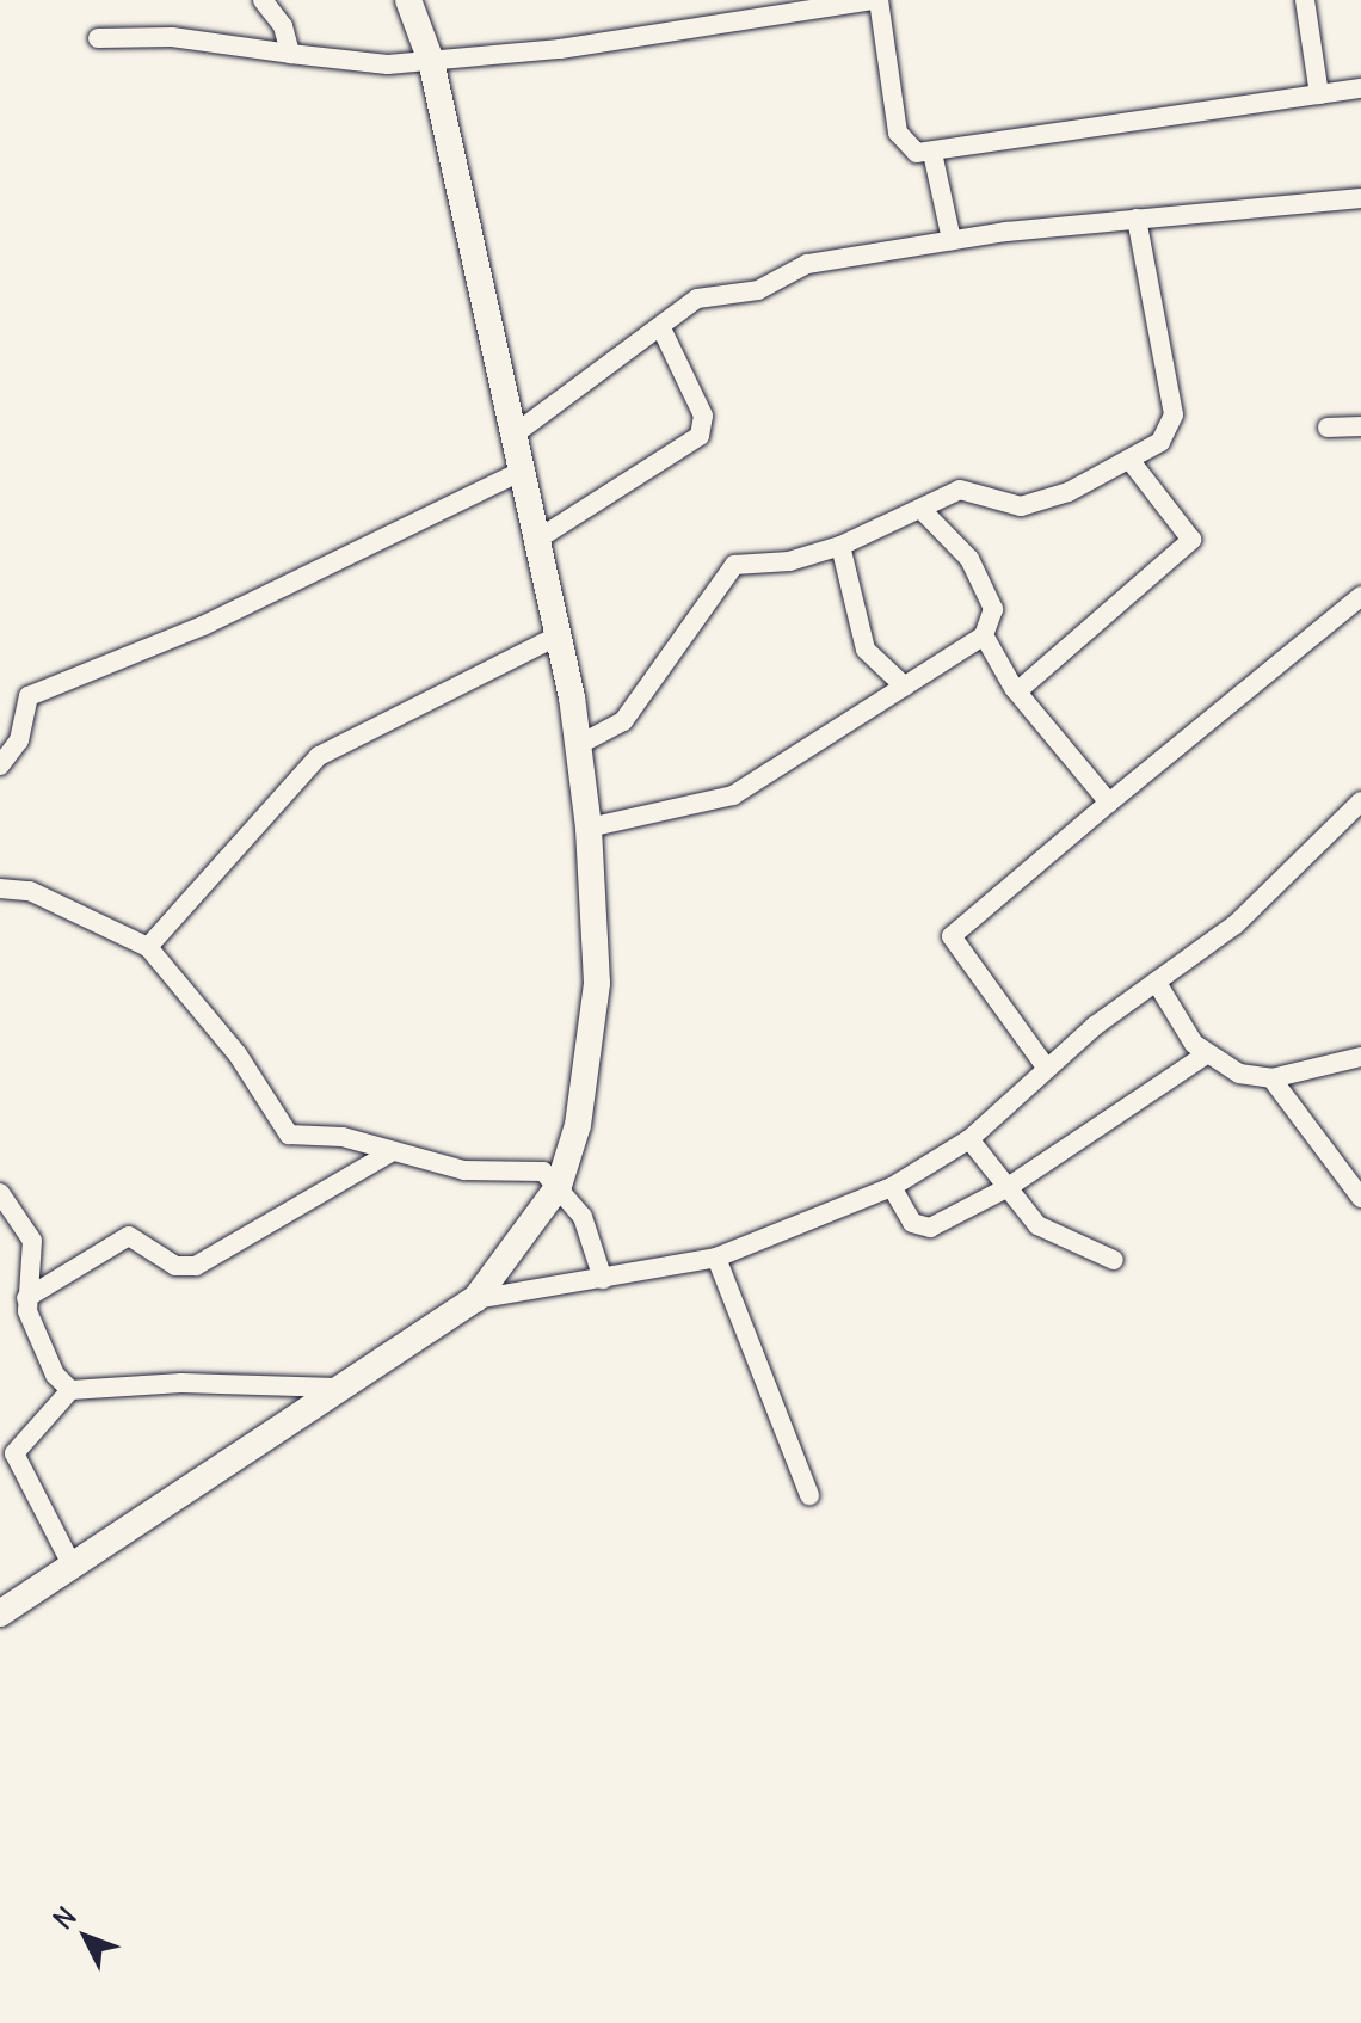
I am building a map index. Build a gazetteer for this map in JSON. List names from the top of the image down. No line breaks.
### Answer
{"north":"top left"}
